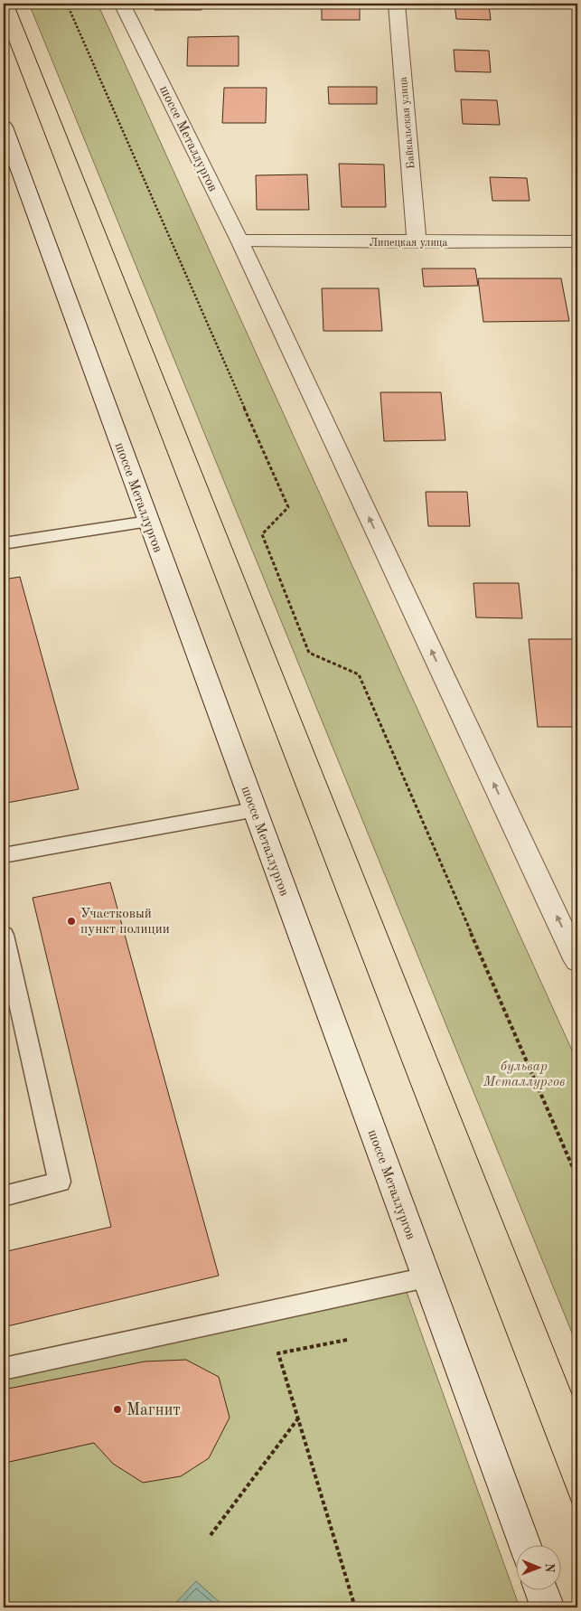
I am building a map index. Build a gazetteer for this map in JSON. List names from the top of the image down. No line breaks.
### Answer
{"streets":{"street":["Байкальская улица","шоссе Металлургов","Липецкая улица"]},"crossings":[["Байкальская улица","Липецкая улица"],["шоссе Металлургов","Липецкая улица"]],"parks":["бульвар Металлургов"],"places":["Участковый пункт полиции","Магнит"],"north":"right"}
